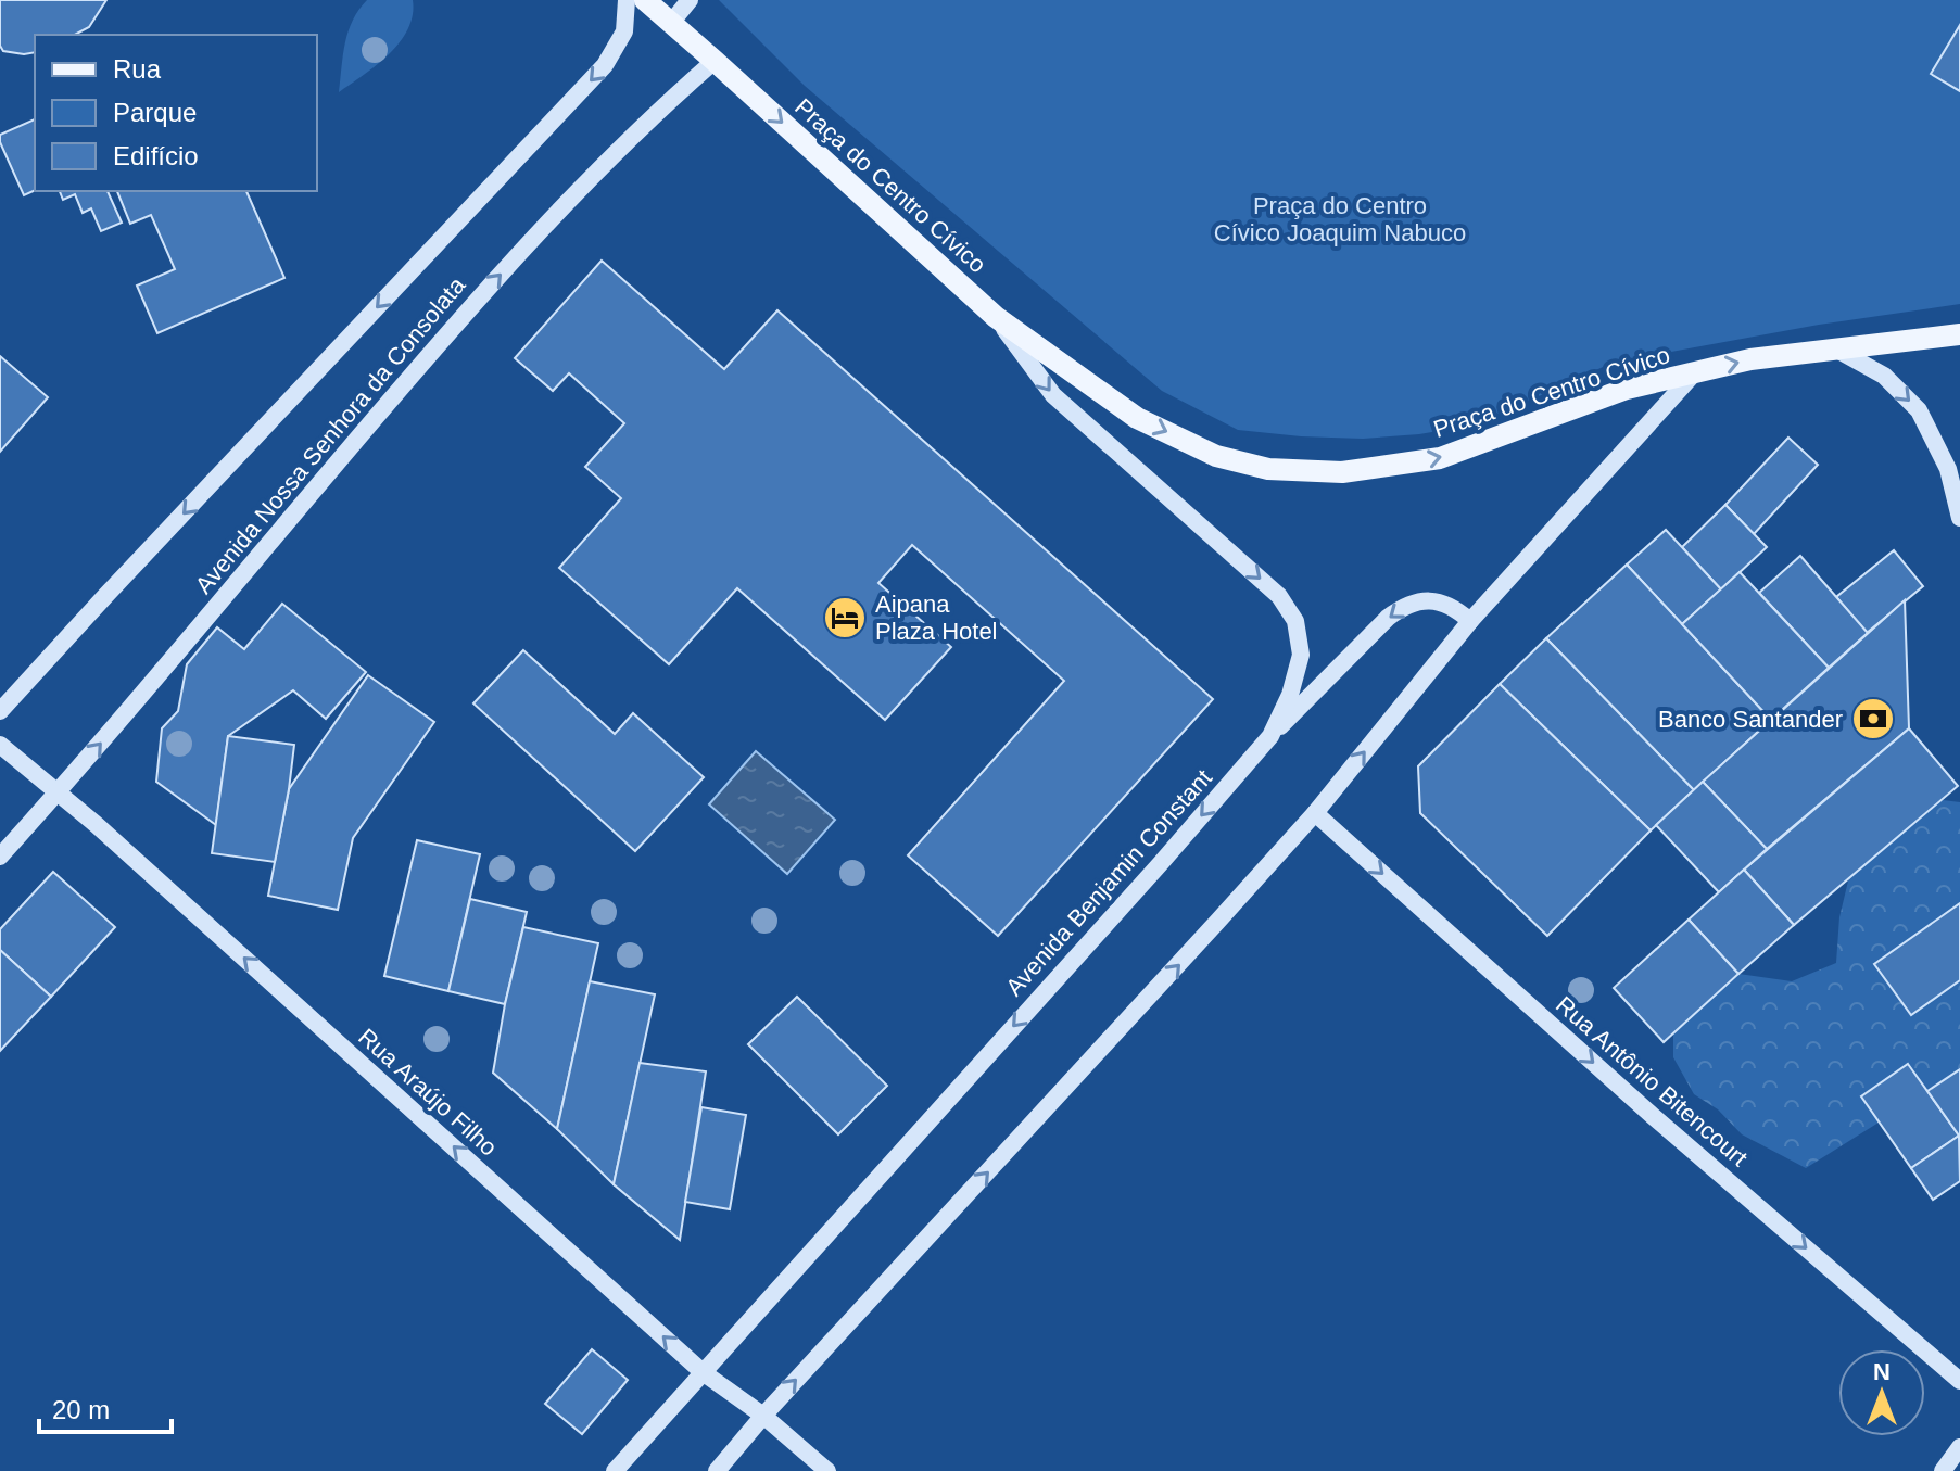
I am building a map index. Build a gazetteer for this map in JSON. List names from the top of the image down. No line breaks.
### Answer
{"streets":{"main road":["Praça do Centro Cívico","Avenida Nossa Senhora da Consolata","Avenida Benjamin Constant","Rua Antônio Bitencourt","Rua Araújo Filho"]},"crossings":[["Praça do Centro Cívico","Avenida Nossa Senhora da Consolata"],["Praça do Centro Cívico","Avenida Benjamin Constant"],["Avenida Nossa Senhora da Consolata","Rua Araújo Filho"],["Avenida Benjamin Constant","Rua Araújo Filho"]],"one_way":["Praça do Centro Cívico","Rua Antônio Bitencourt","Rua Araújo Filho"],"parks":["Praça do Centro Cívico Joaquim Nabuco"],"places":{"hotel":["Aipana Plaza Hotel"],"bank":["Banco Santander"]},"legend":["Rua","Parque","Edifício"],"scale_bar":"20 m","north":"top"}
